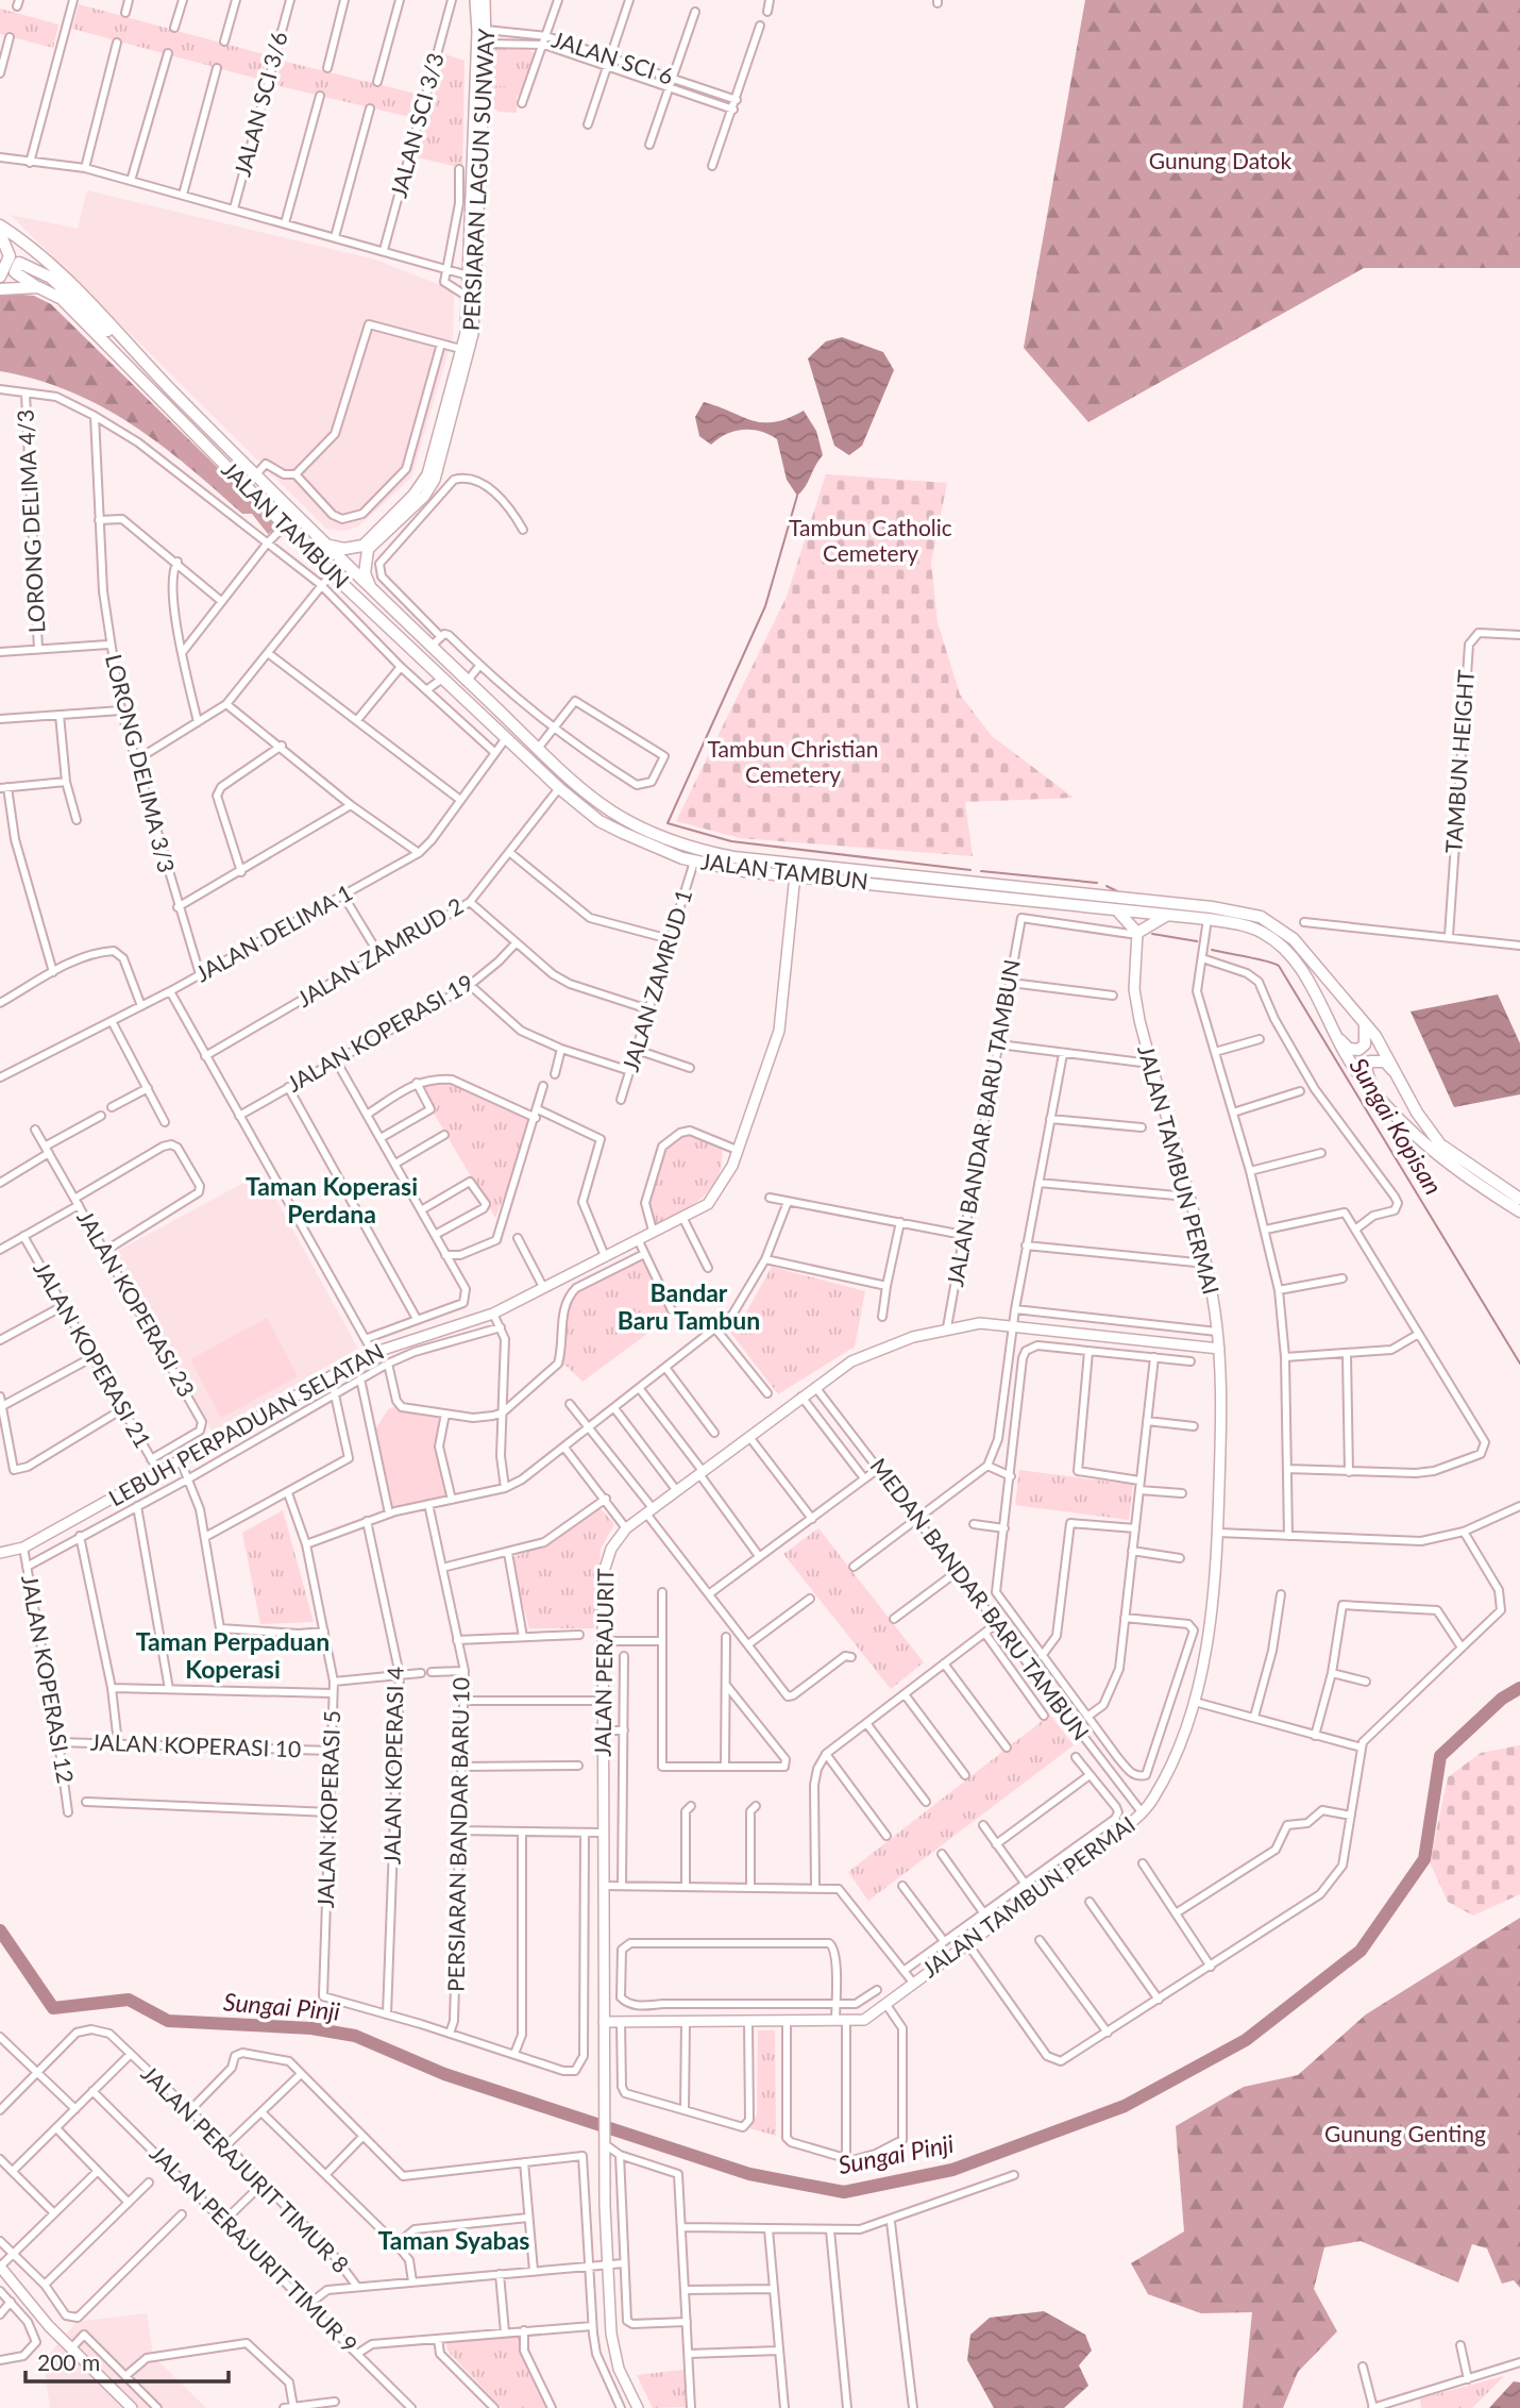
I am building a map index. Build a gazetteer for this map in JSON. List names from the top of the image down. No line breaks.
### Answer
{"streets":{"main road":["JALAN TAMBUN"],"street":["JALAN SCI 6","JALAN SCI 3/6","JALAN SCI 3/3","PERSIARAN LAGUN SUNWAY","LORONG DELIMA 4/3","TAMBUN HEIGHT","LORONG DELIMA 3/3","JALAN DELIMA 1","JALAN ZAMRUD 2","JALAN ZAMRUD 1","JALAN KOPERASI 19","JALAN BANDAR BARU TAMBUN","JALAN TAMBUN PERMAI","JALAN KOPERASI 23","JALAN KOPERASI 21","LEBUH PERPADUAN SELATAN","MEDAN BANDAR BARU TAMBUN","JALAN PERAJURIT","JALAN KOPERASI 12","JALAN KOPERASI 10","JALAN KOPERASI 4","JALAN KOPERASI 5","PERSIARAN BANDAR BARU 10","JALAN PERAJURIT TIMUR 8","JALAN PERAJURIT TIMUR 9"]},"crossings":[["JALAN SCI 6","PERSIARAN LAGUN SUNWAY"],["JALAN TAMBUN","JALAN DELIMA 1"],["JALAN TAMBUN","JALAN ZAMRUD 2"],["JALAN TAMBUN","JALAN ZAMRUD 1"],["JALAN TAMBUN","LEBUH PERPADUAN SELATAN"],["LORONG DELIMA 3/3","JALAN DELIMA 1"],["JALAN BANDAR BARU TAMBUN","JALAN TAMBUN PERMAI"],["JALAN BANDAR BARU TAMBUN","JALAN PERAJURIT"],["JALAN TAMBUN PERMAI","MEDAN BANDAR BARU TAMBUN"],["JALAN TAMBUN PERMAI","JALAN PERAJURIT"],["JALAN KOPERASI 23","JALAN KOPERASI 21"],["JALAN KOPERASI 21","LEBUH PERPADUAN SELATAN"],["LEBUH PERPADUAN SELATAN","JALAN KOPERASI 12"],["MEDAN BANDAR BARU TAMBUN","JALAN PERAJURIT"],["JALAN KOPERASI 12","JALAN KOPERASI 10"],["JALAN KOPERASI 10","JALAN KOPERASI 5"],["JALAN KOPERASI 4","JALAN KOPERASI 5"]],"districts":["Taman Koperasi Perdana","Bandar Baru Tambun","Taman Perpaduan Koperasi","Taman Syabas"],"water":["Sungai Kopisan","Sungai Pinji"],"parks":["Gunung Datok","Tambun Catholic Cemetery","Tambun Christian Cemetery","Gunung Genting"],"scale_bar":"200 m"}
